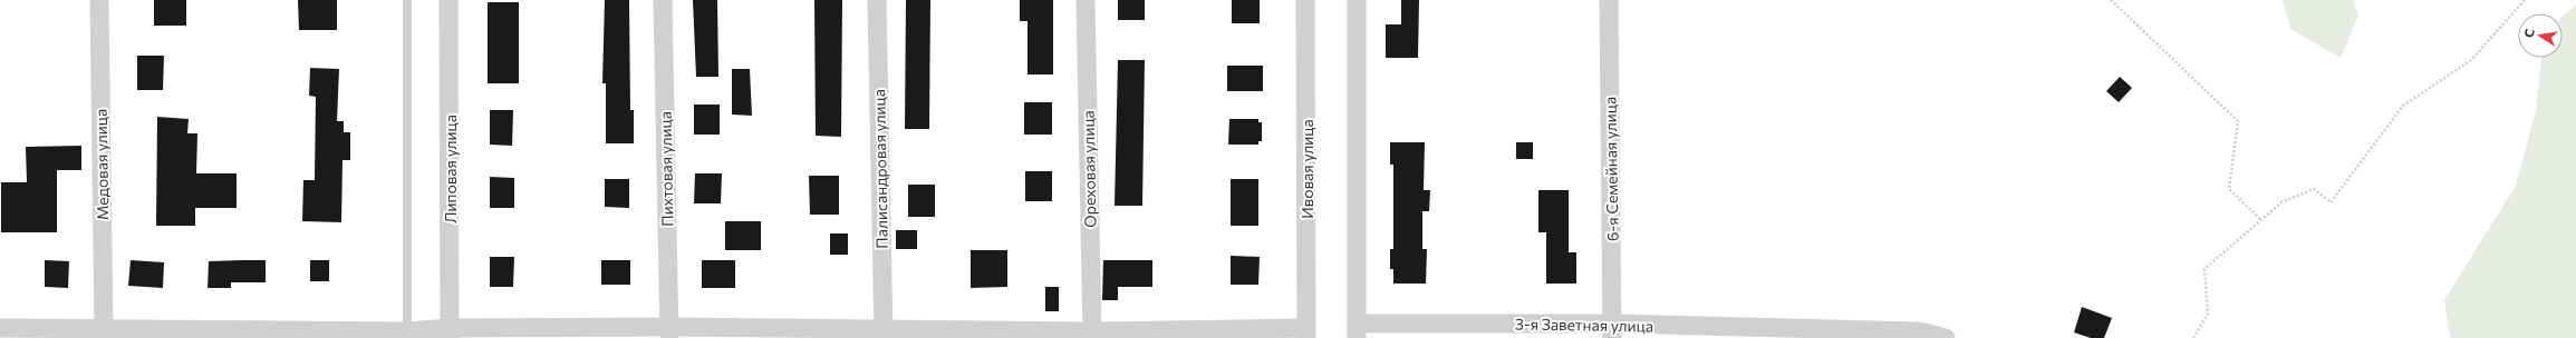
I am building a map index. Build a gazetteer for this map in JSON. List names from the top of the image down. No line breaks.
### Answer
{"streets":{"street":["Медовая улица","Липовая улица","Пихтовая улица","Палисандровая улица","Ореховая улица","Ивовая улица","6-я Семейная улица","3-я Заветная улица"]},"crossings":[["6-я Семейная улица","3-я Заветная улица"]],"north":"left"}
